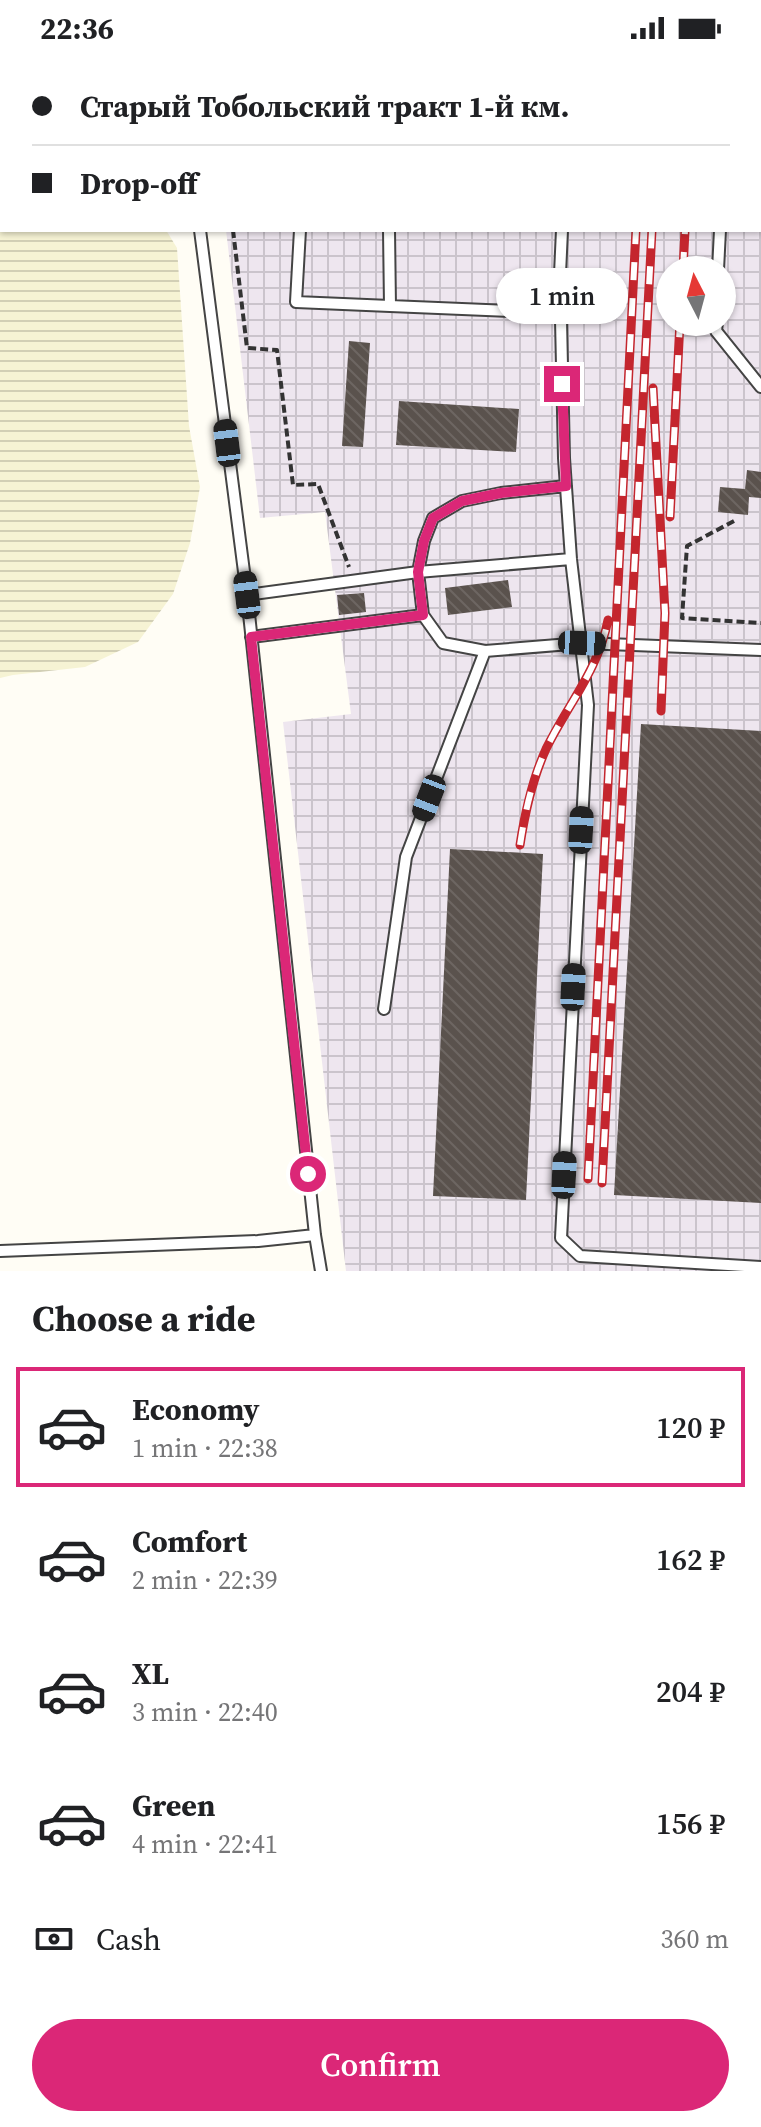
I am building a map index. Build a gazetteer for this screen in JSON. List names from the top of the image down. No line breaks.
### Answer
{"north":"top","page":{"status":"22:36","banner":["Старый Тобольский тракт 1-й км.","Drop-off"],"bubble":"1 min","heading":"Choose a ride","list":[{"name":"Economy","note":"1 min · 22:38","value":"120 ₽"},{"name":"Comfort","note":"2 min · 22:39","value":"162 ₽"},{"name":"XL","note":"3 min · 22:40","value":"204 ₽"},{"name":"Green","note":"4 min · 22:41","value":"156 ₽"}],"pay":["Cash","360 m"],"buttons":"Confirm"}}
